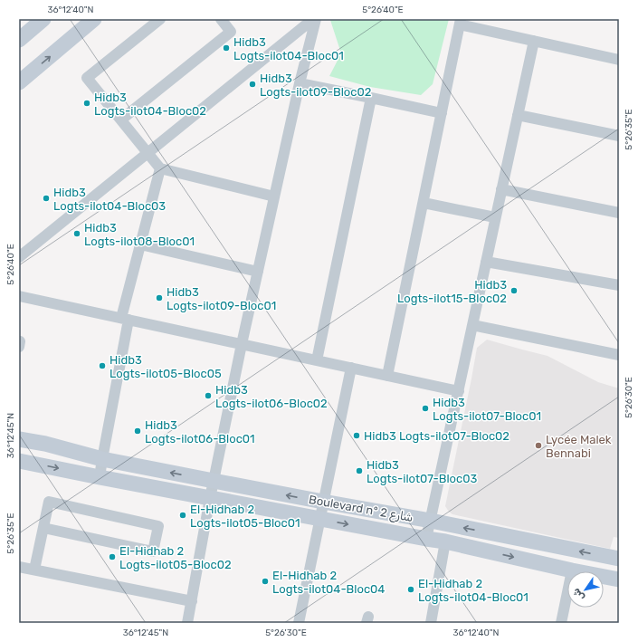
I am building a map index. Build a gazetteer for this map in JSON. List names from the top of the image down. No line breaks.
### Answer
{"streets":{"main road":["Boulevard n° شارع 2"]},"places":["Hidb3 Logts-ilot04-Bloc01","Hidb3 Logts-ilot09-Bloc02","Hidb3 Logts-ilot04-Bloc02","Hidb3 Logts-ilot04-Bloc03","Hidb3 Logts-ilot08-Bloc01","Hidb3 Logts-ilot15-Bloc02","Hidb3 Logts-ilot09-Bloc01","Hidb3 Logts-ilot05-Bloc05","Hidb3 Logts-ilot06-Bloc02","Hidb3 Logts-ilot07-Bloc01","Hidb3 Logts-ilot06-Bloc01","Hidb3 Logts-ilot07-Bloc02","Lycée Malek Bennabi","Hidb3 Logts-ilot07-Bloc03","El-Hidhab 2 Logts-ilot05-Bloc01","El-Hidhab 2 Logts-ilot05-Bloc02","El-Hidhab 2 Logts-ilot04-Bloc04","El-Hidhab 2 Logts-ilot04-Bloc01"],"north":"bottom left","coordinates":["36°12'40\"N","5°26'40\"E","5°26'35\"E","5°26'30\"E","36°12'45\"N"]}
